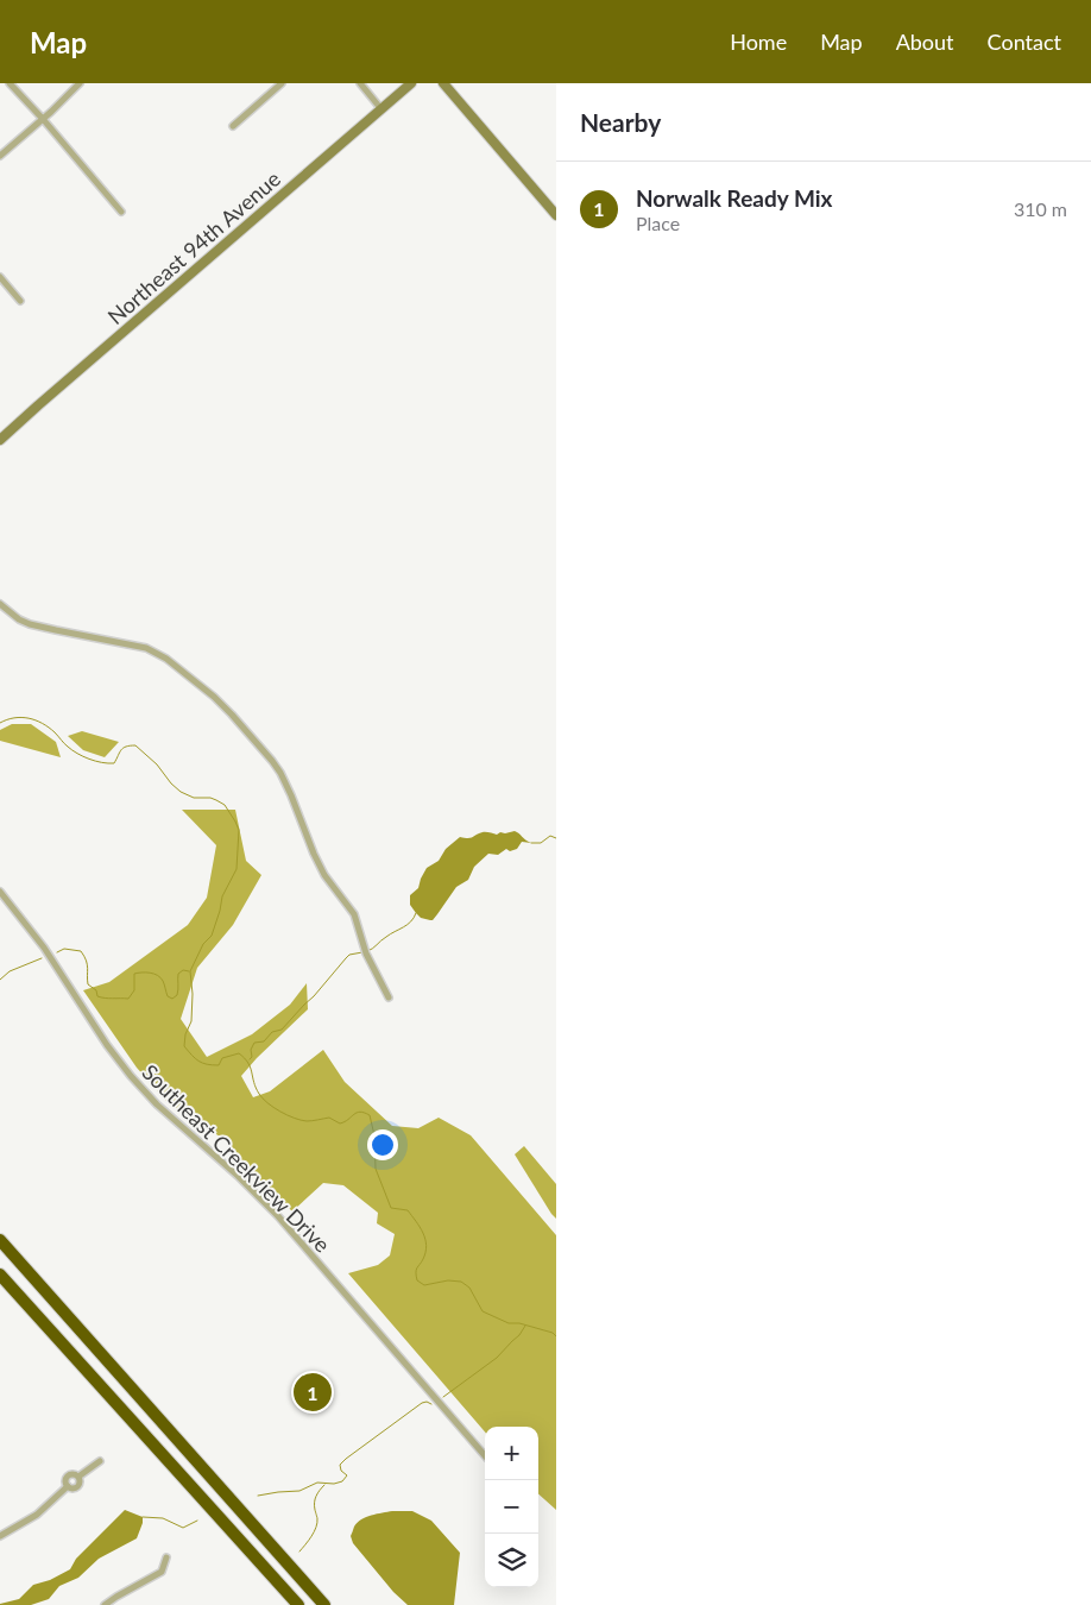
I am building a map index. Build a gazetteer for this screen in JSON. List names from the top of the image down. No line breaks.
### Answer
{"streets":{"main road":["Northeast 94th Avenue"],"street":["Southeast Creekview Drive"]},"page":{"header":"Map","nav":["Home","Map","About","Contact"],"heading":"Nearby","list":[{"mark":"1","name":"Norwalk Ready Mix","note":"Place","value":"310 m"}],"pins":"1","map_buttons":["+","−"]}}
